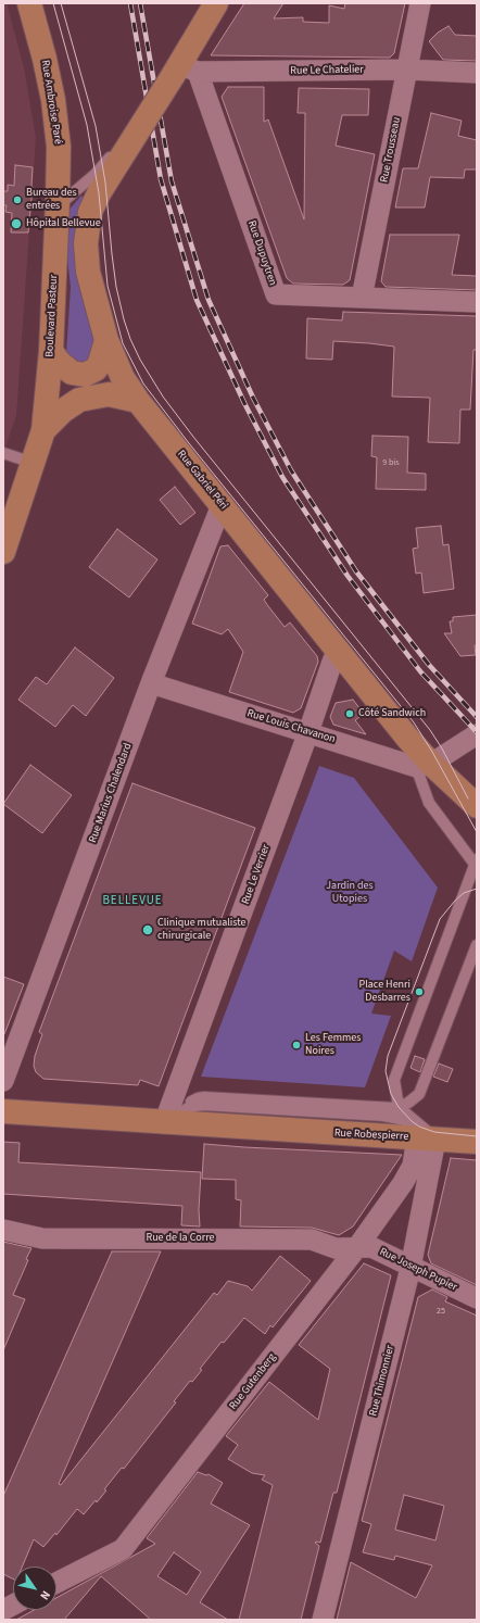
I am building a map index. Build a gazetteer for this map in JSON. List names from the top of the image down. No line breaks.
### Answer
{"streets":{"main road":["Rue Ambroise Paré","Boulevard Pasteur","Rue Gabriel Péri","Rue Robespierre"],"street":["Rue Le Chatelier","Rue Trousseau","Rue Dupuytren","Rue Louis Chavanon","Rue Marius Chalendard","Rue Le Verrier","Rue de la Corre","Rue Joseph Pupier","Rue Thimonnier","Rue Gutenberg"]},"crossings":[["Rue Le Chatelier","Rue Trousseau"],["Rue Le Chatelier","Rue Dupuytren"],["Rue Le Chatelier","Rue Gabriel Péri"],["Rue Ambroise Paré","Boulevard Pasteur"],["Rue Trousseau","Rue Dupuytren"],["Rue Dupuytren","Rue Gabriel Péri"],["Boulevard Pasteur","Rue Gabriel Péri"],["Rue Gabriel Péri","Rue Louis Chavanon"],["Rue Gabriel Péri","Rue Marius Chalendard"],["Rue Gabriel Péri","Rue Le Verrier"],["Rue Louis Chavanon","Rue Marius Chalendard"],["Rue Louis Chavanon","Rue Le Verrier"],["Rue Le Verrier","Rue Robespierre"],["Rue Robespierre","Rue Thimonnier"],["Rue Robespierre","Rue Gutenberg"],["Rue de la Corre","Rue Joseph Pupier"],["Rue de la Corre","Rue Gutenberg"],["Rue Joseph Pupier","Rue Thimonnier"],["Rue Joseph Pupier","Rue Gutenberg"],["Rue Thimonnier","Rue Gutenberg"]],"districts":["BELLEVUE"],"parks":["Jardin des Utopies"],"places":["Bureau des entrées","Hôpital Bellevue","Côté Sandwich","Clinique mutualiste chirurgicale","Place Henri Desbarres","Les Femmes Noires"],"house_numbers":["9 bis","25"],"north":"bottom right"}
